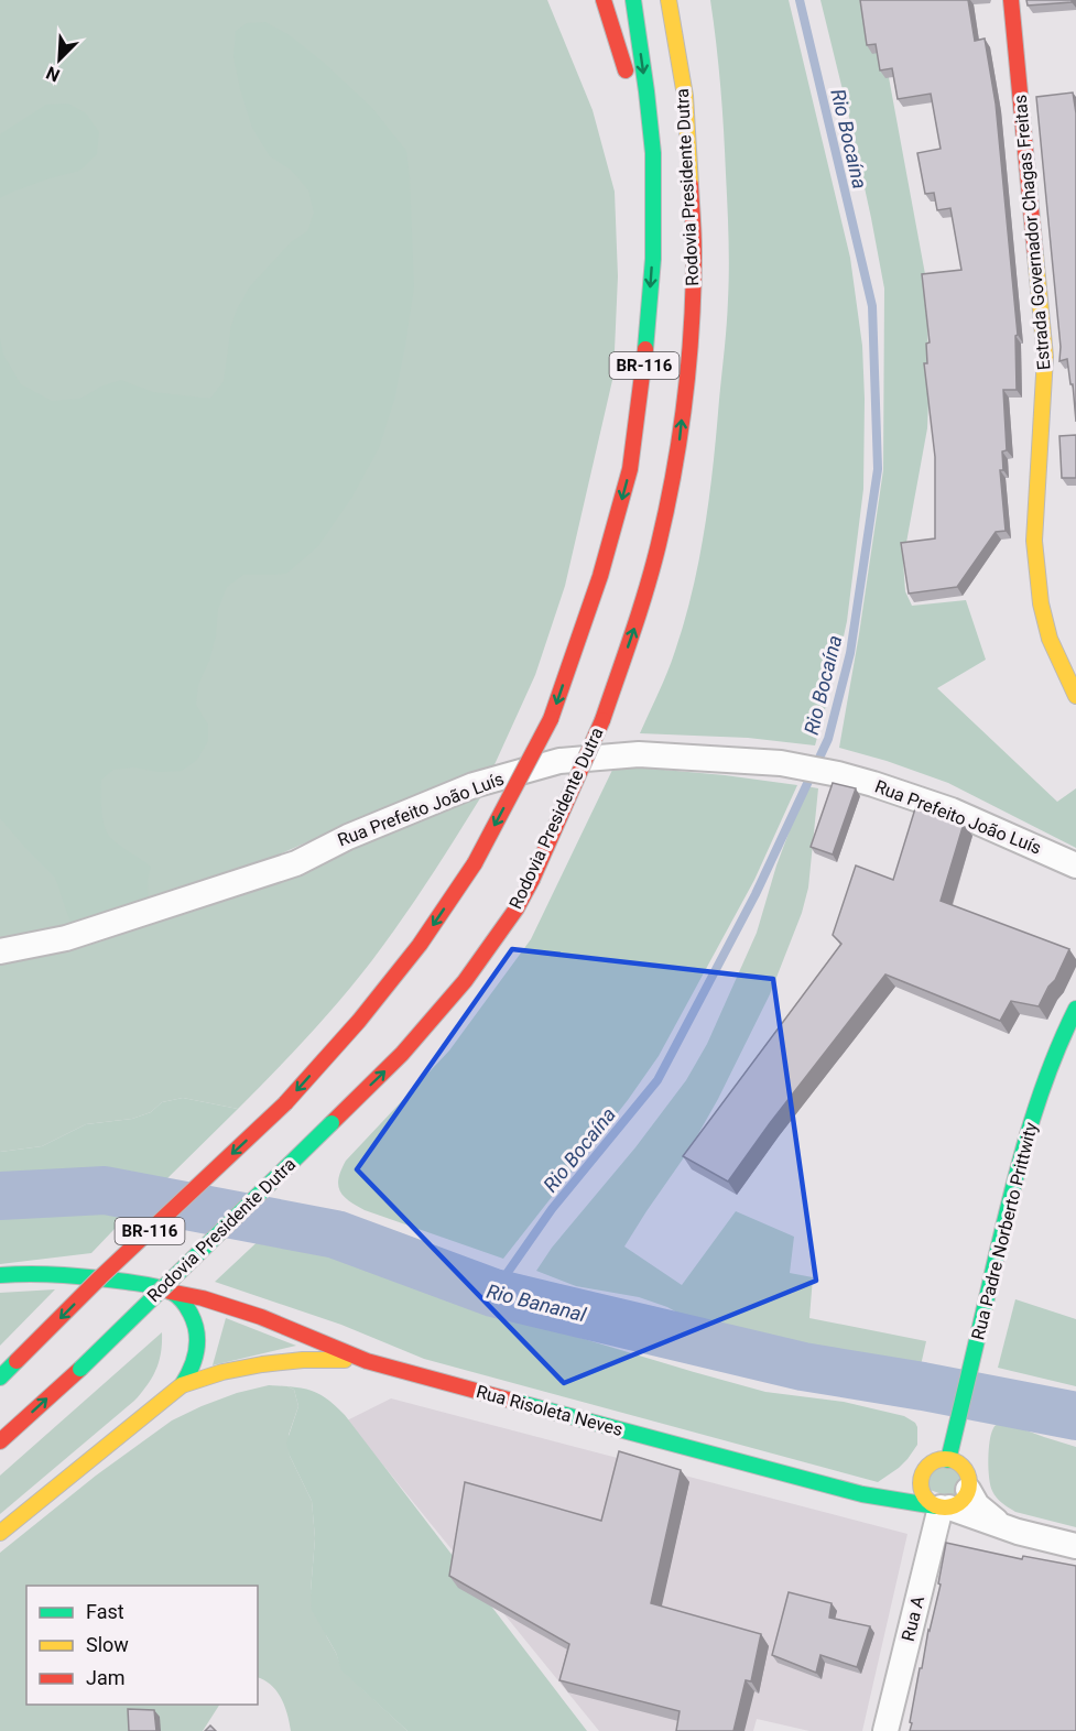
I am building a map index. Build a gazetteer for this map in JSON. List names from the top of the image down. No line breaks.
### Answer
{"streets":{"main road":["Rodovia Presidente Dutra","Estrada Governador Chagas Freitas","BR-116","Rua Padre Norberto Prittwity","Rua Risoleta Neves"],"street":["Rua Prefeito João Luís","Rua A"]},"crossings":[["Rua Padre Norberto Prittwity","Rua Risoleta Neves"],["Rua Padre Norberto Prittwity","Rua A"],["Rua Risoleta Neves","Rua A"]],"water":["Rio Bocaína","Rio Bananal"],"legend":["Fast","Slow","Jam"],"north":"bottom left"}
